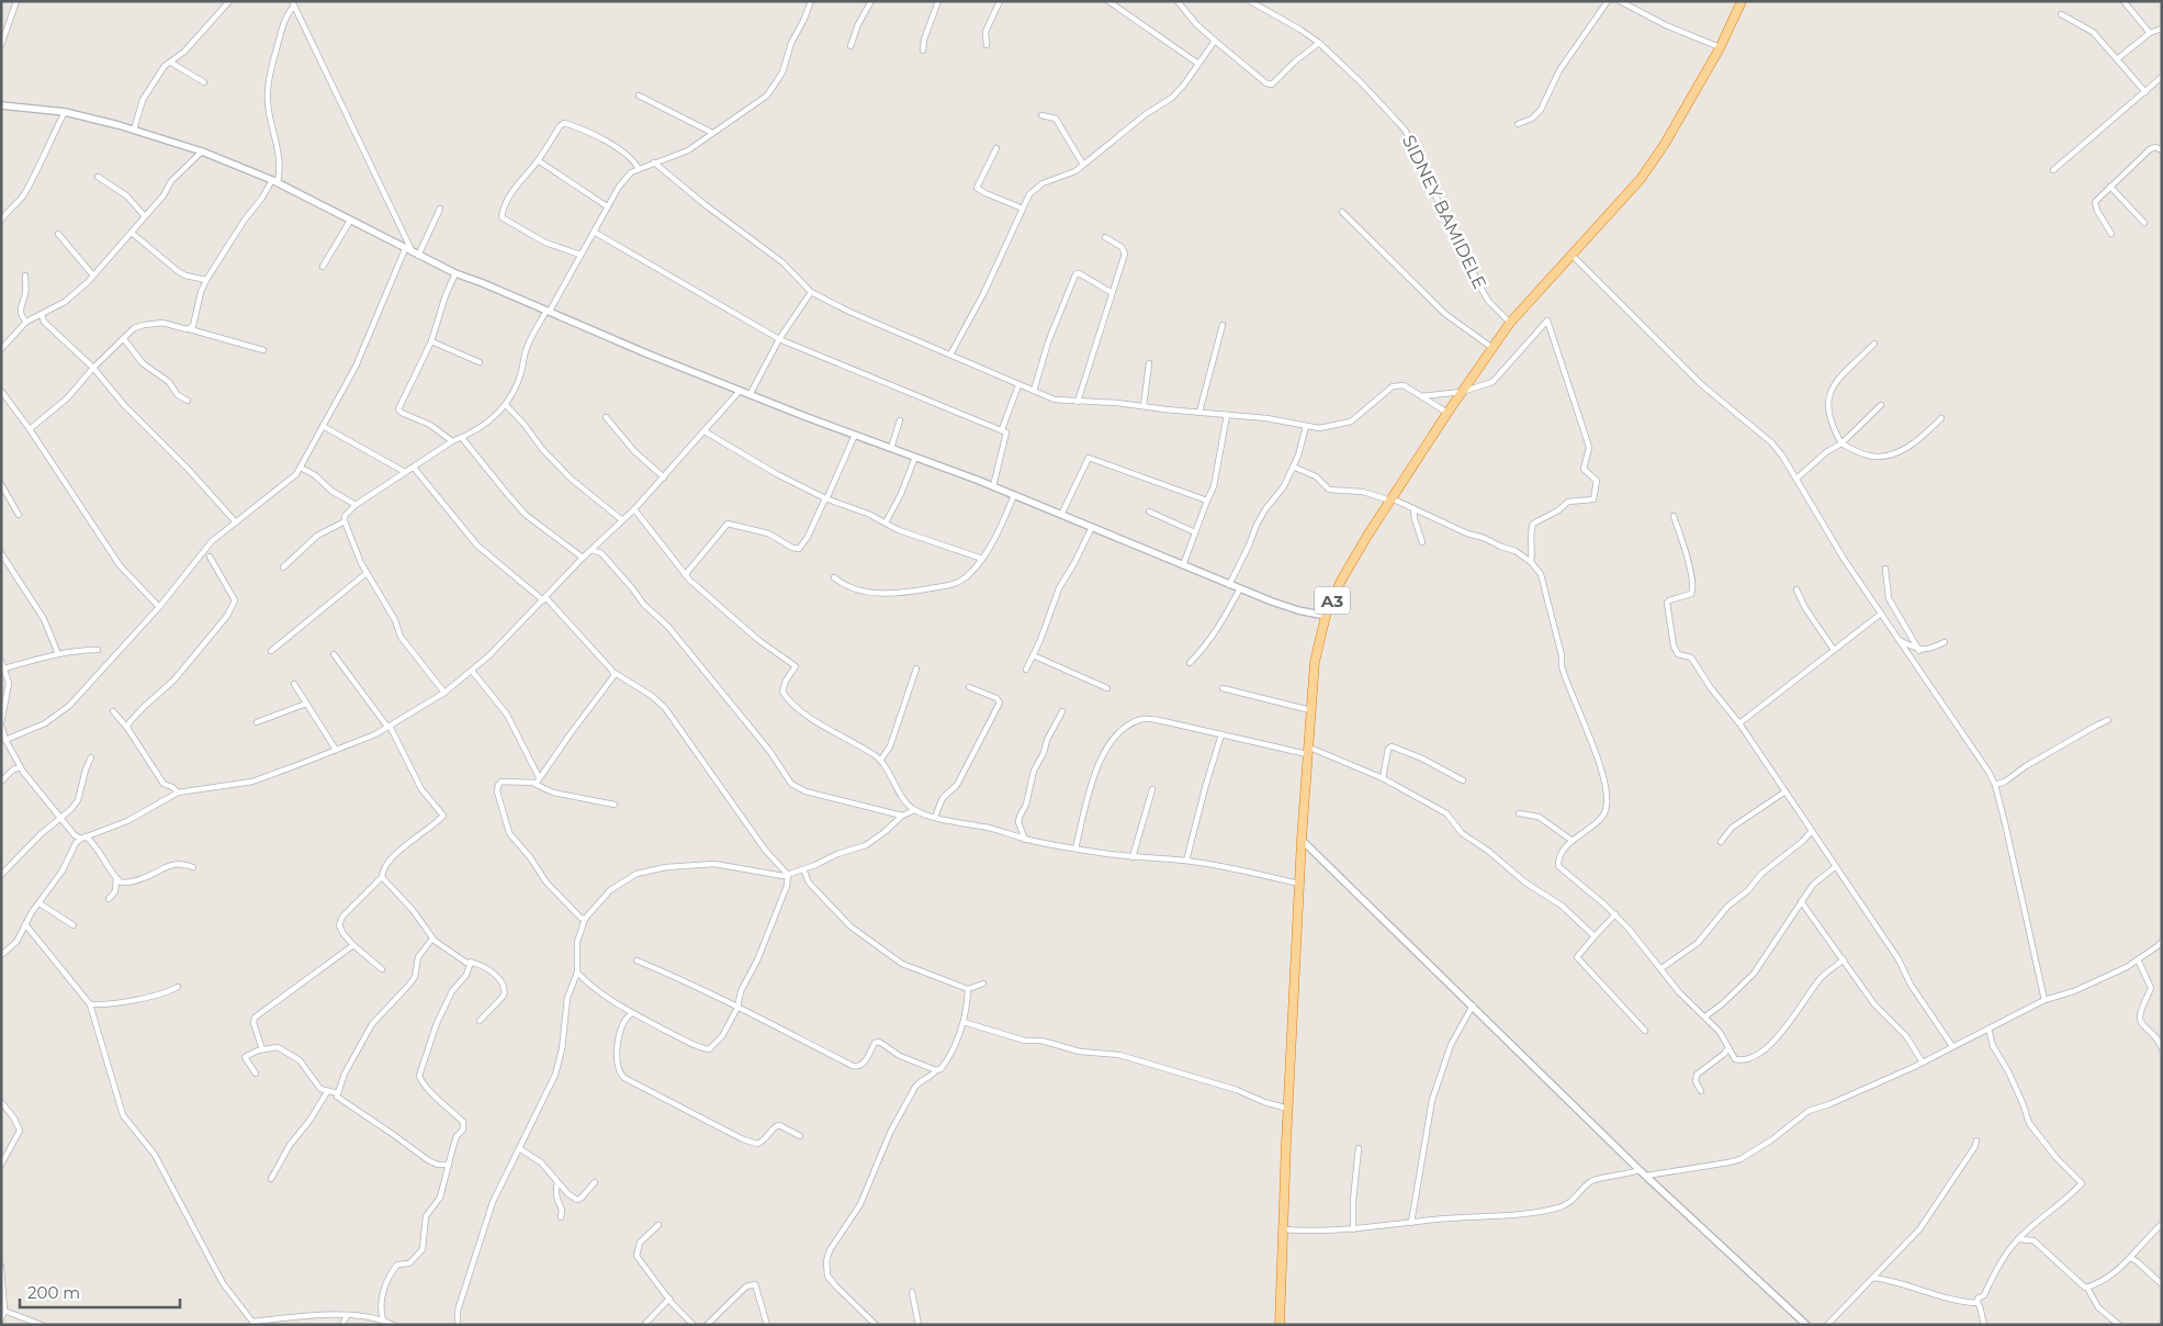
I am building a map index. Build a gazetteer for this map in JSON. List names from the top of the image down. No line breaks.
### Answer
{"streets":{"highway":["A3"],"street":["SIDNEY BAMIDELE"]},"crossings":[["SIDNEY BAMIDELE","A3"]],"scale_bar":"200 m"}
